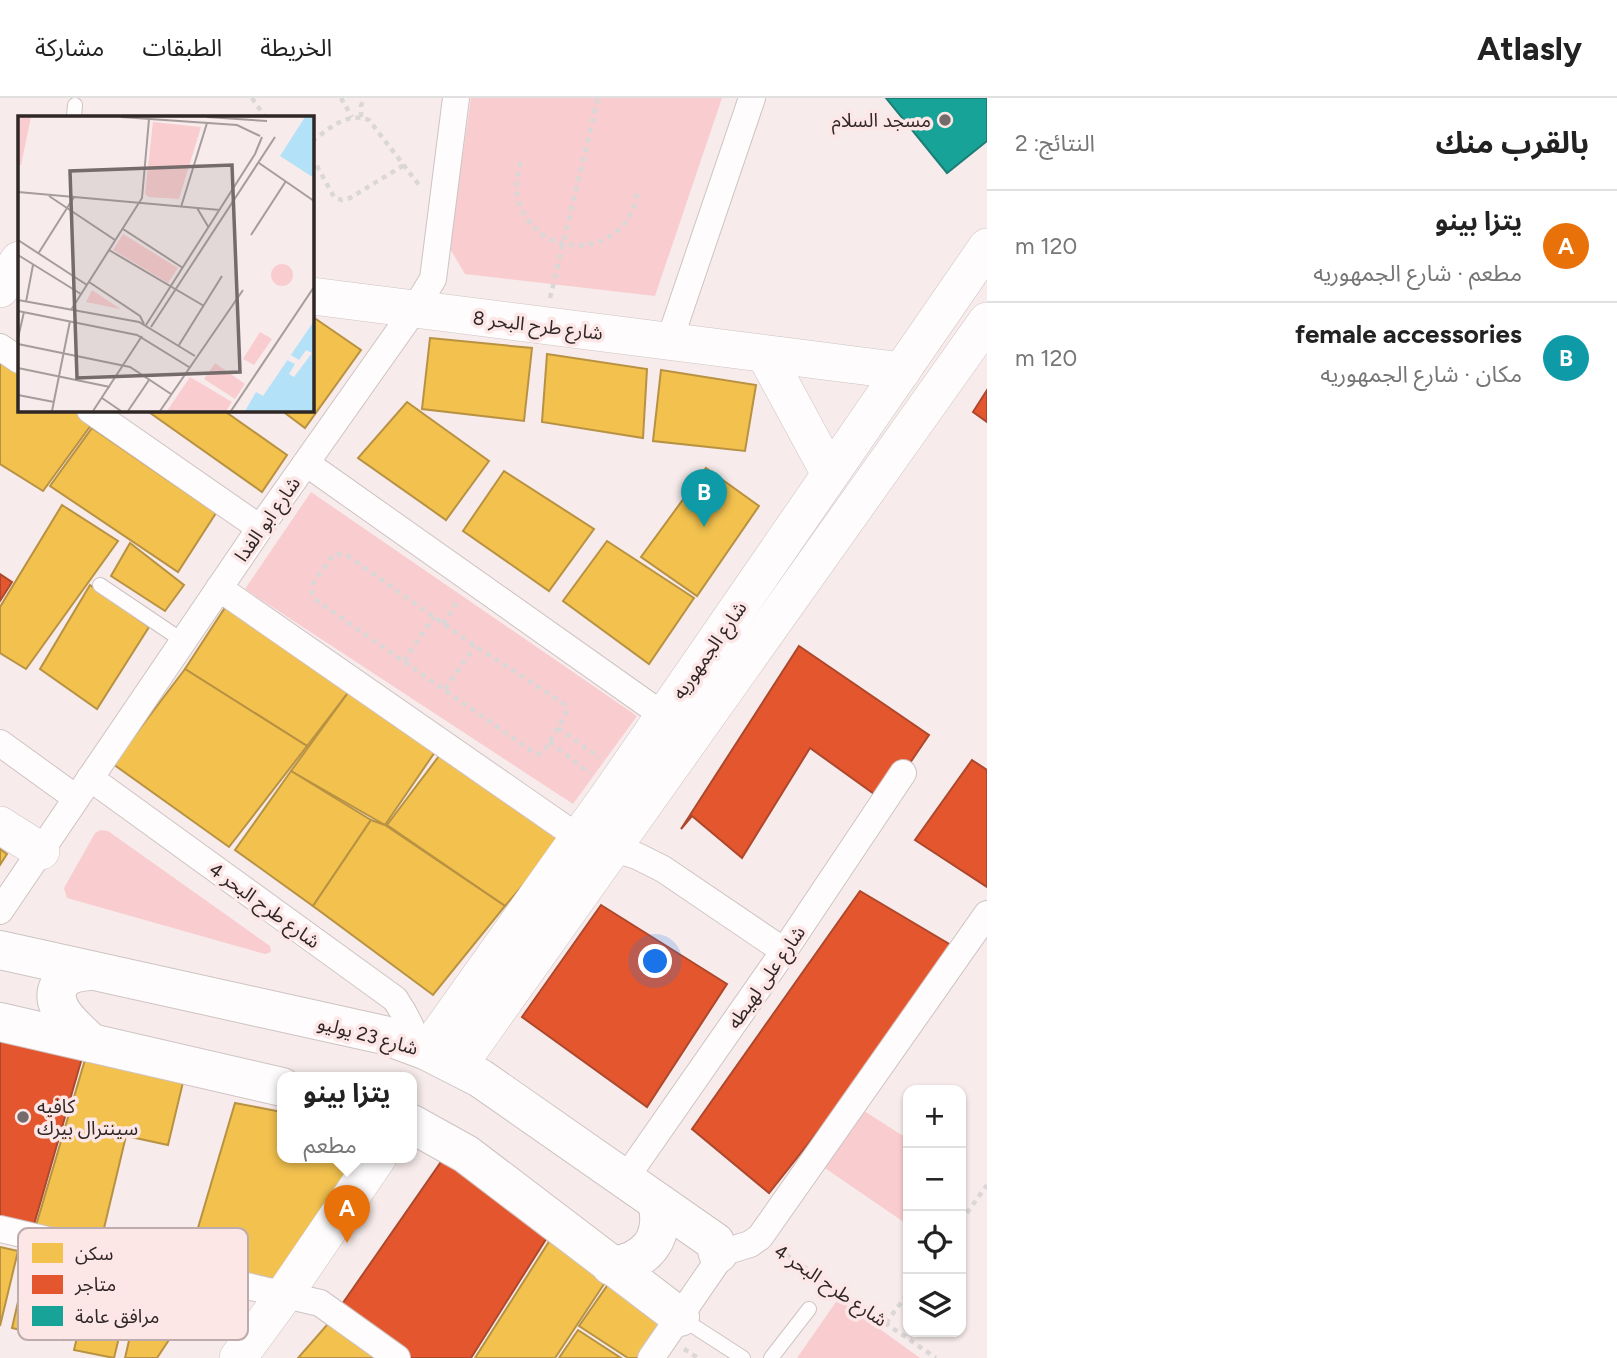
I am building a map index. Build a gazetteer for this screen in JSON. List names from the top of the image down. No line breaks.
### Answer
{"streets":{"main road":["شارع طرح البحر 8","شارع الجمهوريه","شارع 23 يوليو"],"street":["شارع ابو الفدا","شارع طرح البحر 4","شارع على لهيطه"]},"crossings":[["شارع طرح البحر 8","شارع ابو الفدا"],["شارع طرح البحر 8","شارع الجمهوريه"],["شارع ابو الفدا","شارع طرح البحر 4"],["شارع الجمهوريه","شارع طرح البحر 4"],["شارع الجمهوريه","شارع 23 يوليو"],["شارع طرح البحر 4","شارع 23 يوليو"],["شارع على لهيطه","شارع 23 يوليو"]],"places":["مسجد السلام","كافيه سينترال بيرك"],"legend":["سكن","متاجر","مرافق عامة"],"page":{"header":"Atlasly","nav":["الخريطة","الطبقات","مشاركة"],"heading":["بالقرب منك","النتائج: 2"],"list":[{"mark":"A","name":"يتزا بينو","note":"مطعم · شارع الجمهوريه","value":"120 m"},{"mark":"B","name":"female accessories","note":"مكان · شارع الجمهوريه","value":"120 m"}],"pins":["B","A"],"popup":["يتزا بينو","مطعم"],"map_buttons":["+","−"]}}
